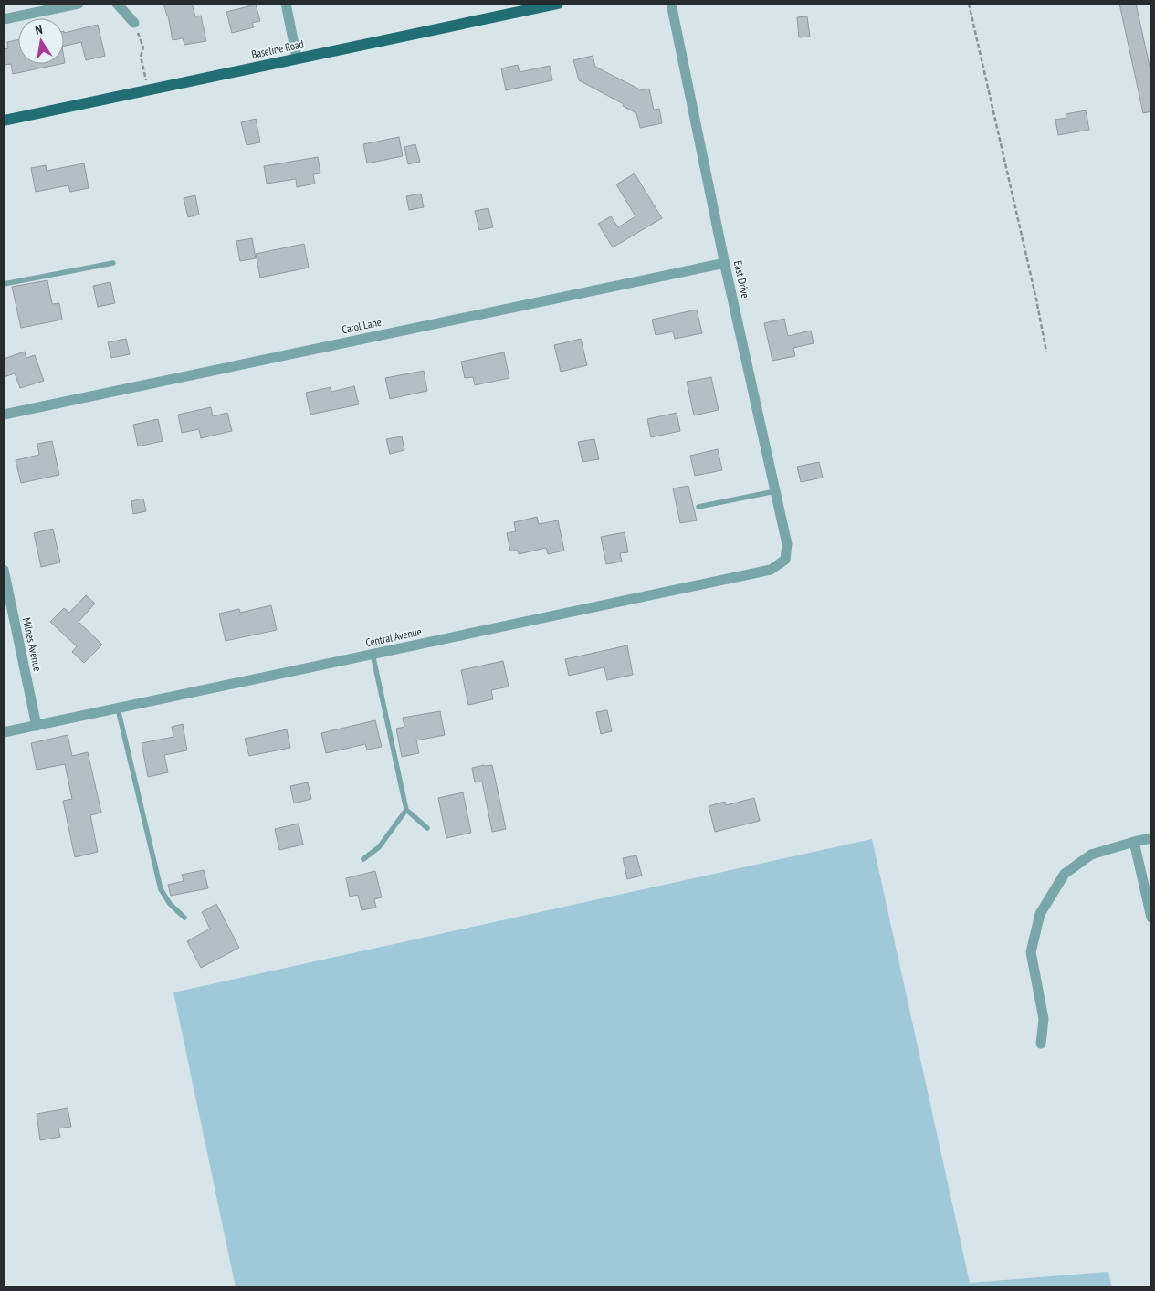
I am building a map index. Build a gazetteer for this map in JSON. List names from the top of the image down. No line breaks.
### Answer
{"streets":{"main road":["Baseline Road"],"street":["East Drive","Carol Lane","Central Avenue","Milnes Avenue"]},"crossings":[["East Drive","Carol Lane"],["East Drive","Central Avenue"],["Central Avenue","Milnes Avenue"]],"north":"top"}
